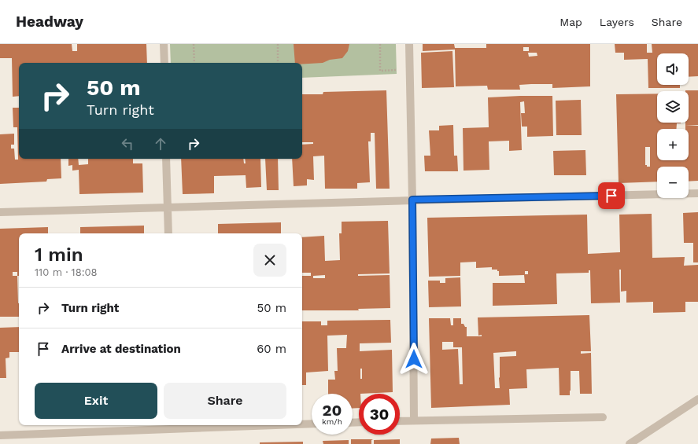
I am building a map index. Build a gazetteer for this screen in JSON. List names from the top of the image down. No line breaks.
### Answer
{"page":{"header":"Headway","nav":["Map","Layers","Share"],"map_buttons":["+","−"],"turn":["50 m","Turn right"],"heading":["1 min","110 m · 18:08"],"list":[{"name":"Turn right","value":"50 m"},{"name":"Arrive at destination","value":"60 m"}],"buttons":["Exit","Share"],"speed":"20 km/h","limit":"30"}}
